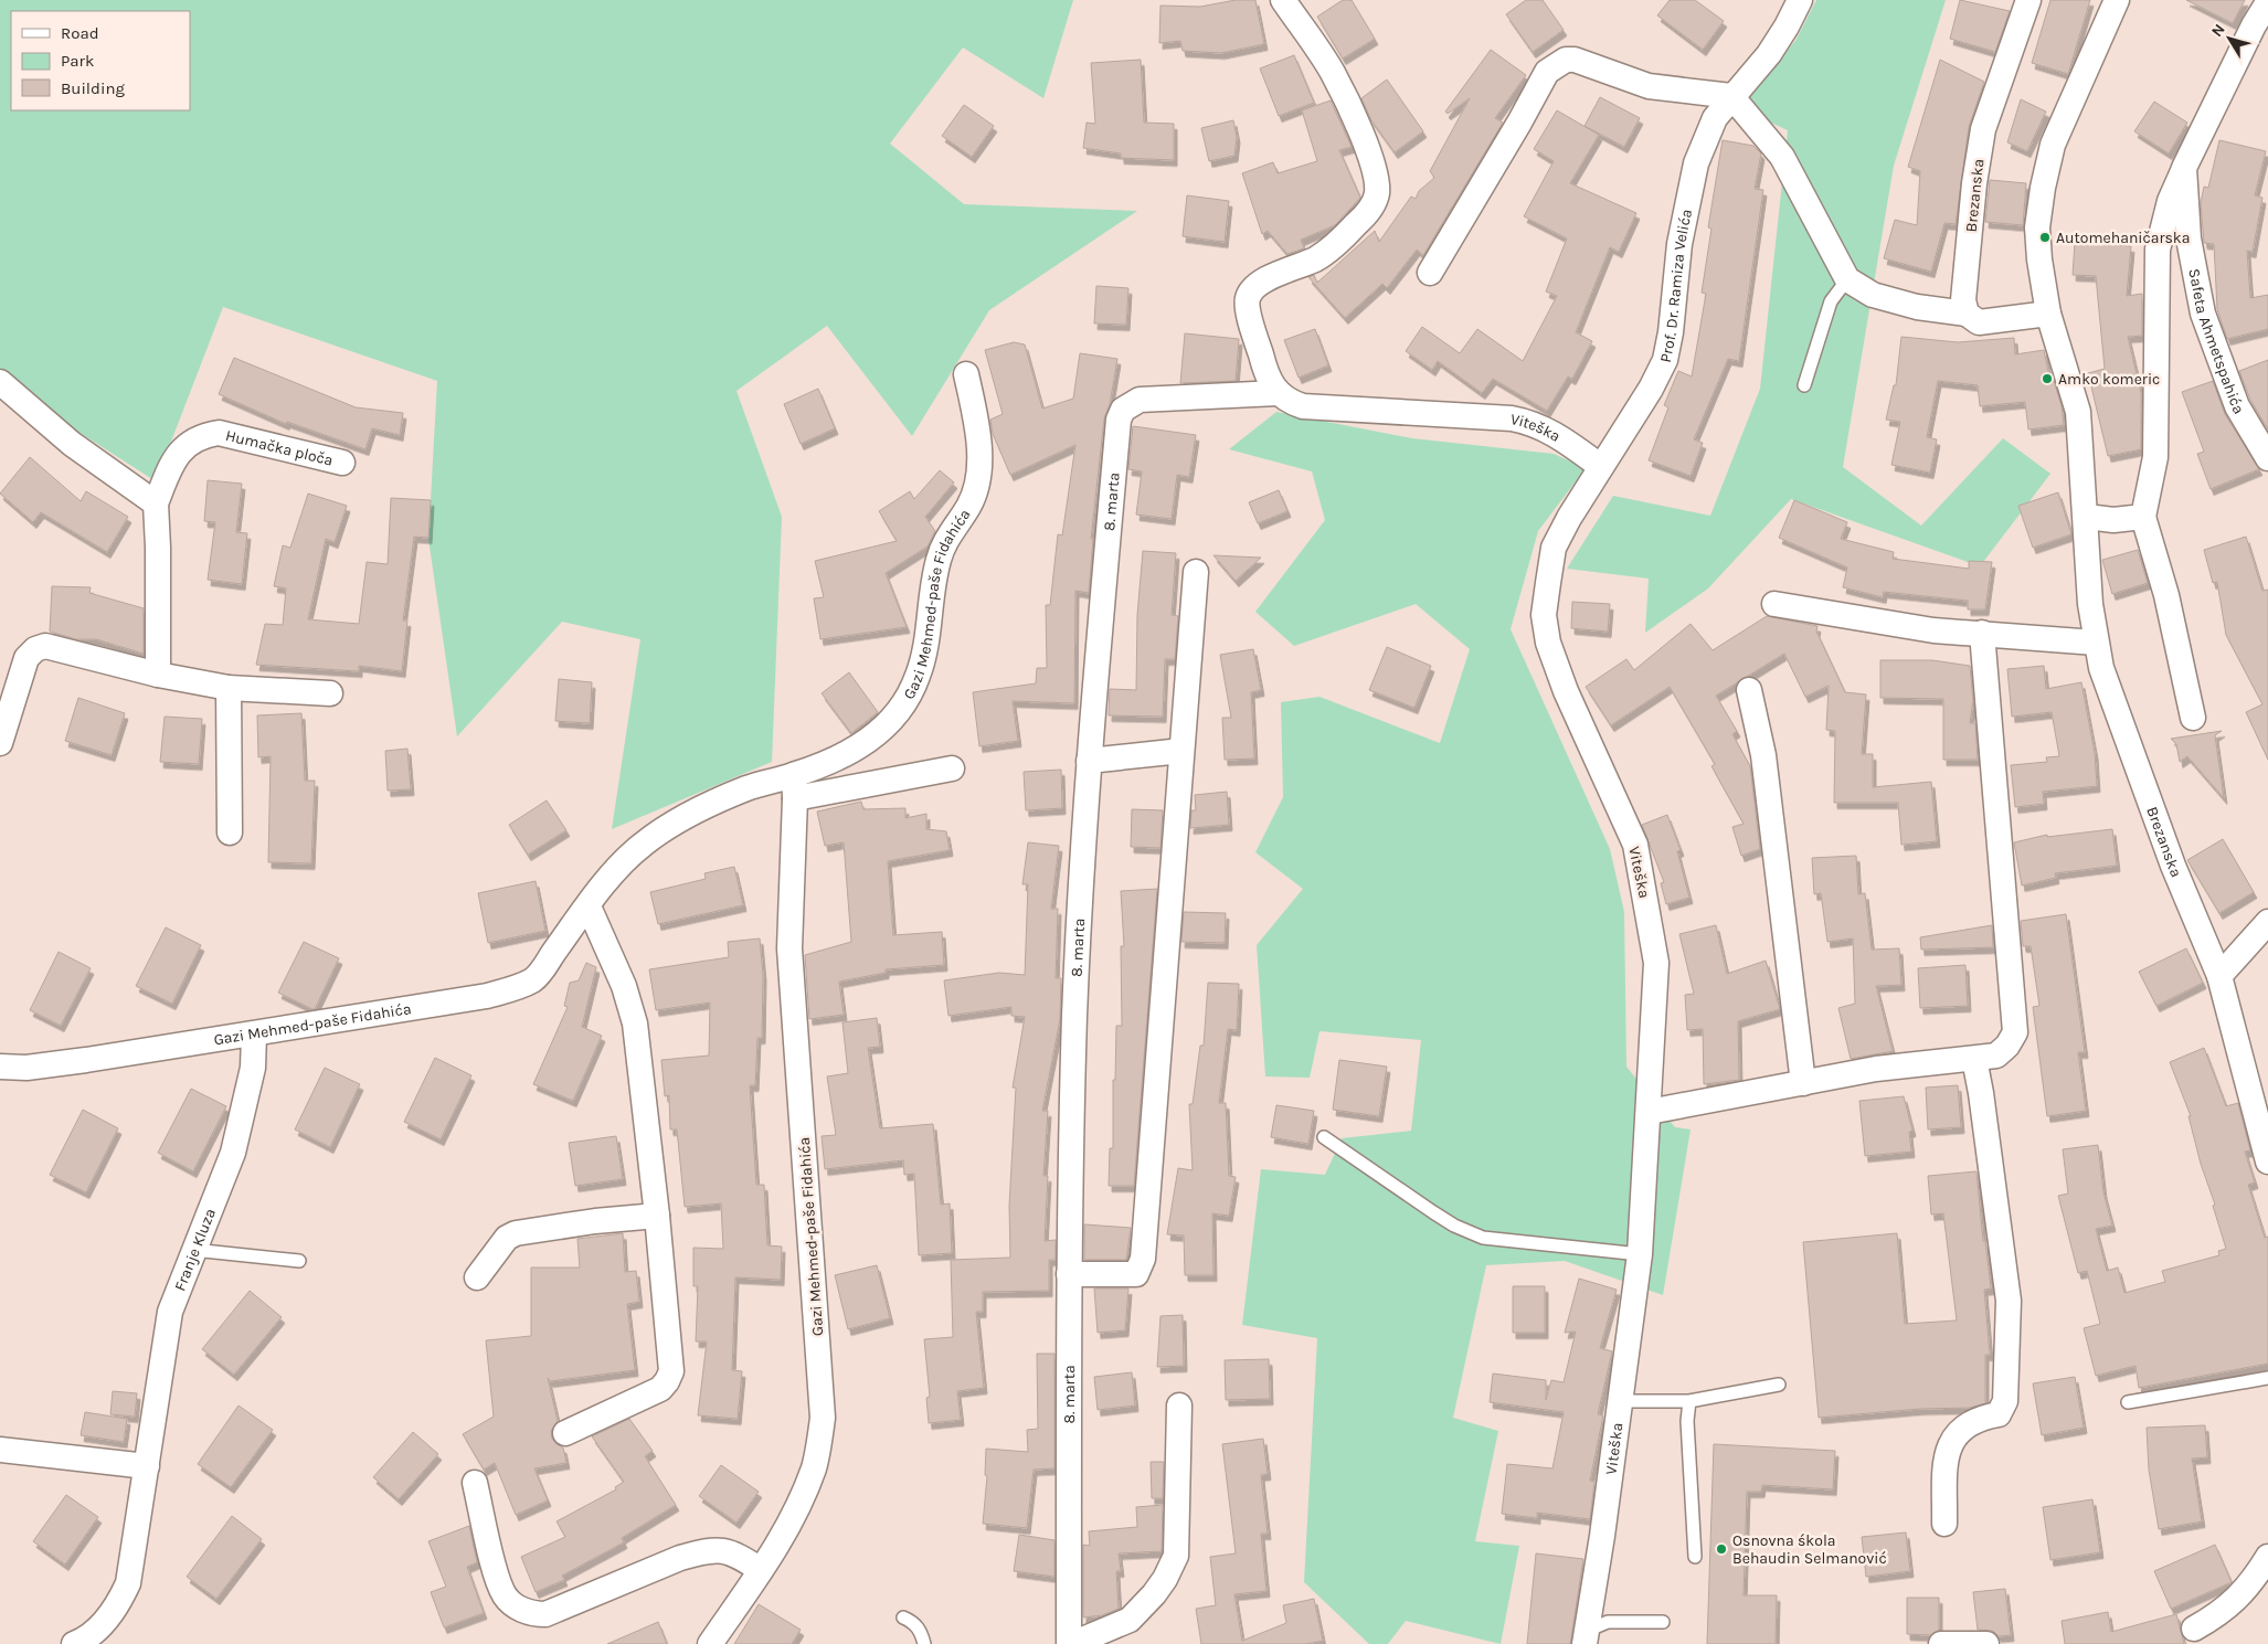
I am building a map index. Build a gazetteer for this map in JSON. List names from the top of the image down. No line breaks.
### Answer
{"streets":{"street":["Brezanska","Prof. Dr. Ramiza Velića","Safeta Ahmetspahića","Viteška","Humačka ploča","8. marta","Gazi Mehmed-paše Fidahića","Franje Kluza"]},"crossings":[["Prof. Dr. Ramiza Velića","Viteška"],["Viteška","8. marta"],["Gazi Mehmed-paše Fidahića","Franje Kluza"]],"places":["Automehaničarska","Amko komeric","Osnovna śkola Behaudin Selmanović"],"legend":["Road","Park","Building"],"north":"top left"}
